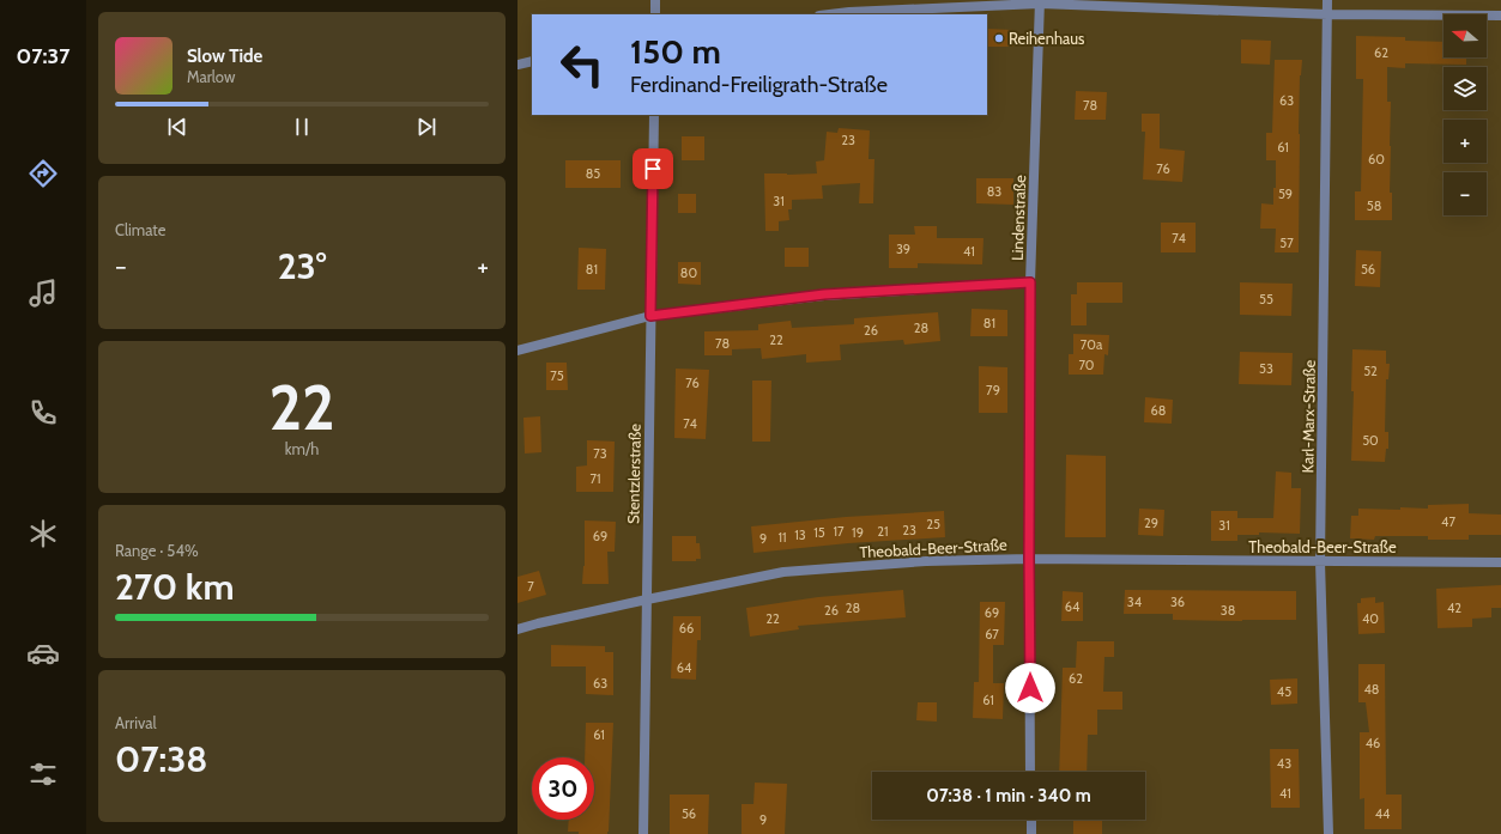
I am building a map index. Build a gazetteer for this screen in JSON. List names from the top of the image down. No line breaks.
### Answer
{"streets":{"street":["Lindenstraße","Karl-Marx-Straße","Stentzlerstraße","Theobald-Beer-Straße"]},"crossings":[["Lindenstraße","Theobald-Beer-Straße"],["Karl-Marx-Straße","Theobald-Beer-Straße"],["Stentzlerstraße","Theobald-Beer-Straße"]],"places":["Reihenhaus"],"house_numbers":["62","63","78","23","61","60","76","85","83","59","31","58","74","57","39","41","81","56","80","55","81","28","26","22","78","70a","70","53","52","75","76","79","68","74","50","73","71","47","29","25","31","23","17","21","15","19","13","69","11","9","7","34","36","64","28","42","26","38","69","22","40","66","67","64","62","63","48","45","61","61","46","43","41","56","44","9"],"north":"left","page":{"tabs":"07:37","map_buttons":["+","−"],"turn":["150 m","Ferdinand-Freiligrath-Straße"],"song":["Slow Tide","Marlow"],"tile":["Climate",["22","km/h"],["Range · 54%","270 km"],["Arrival","07:38"]],"heat":["−","23°","+"],"limit":"30","trip":"07:38 · 1 min · 340 m"}}
